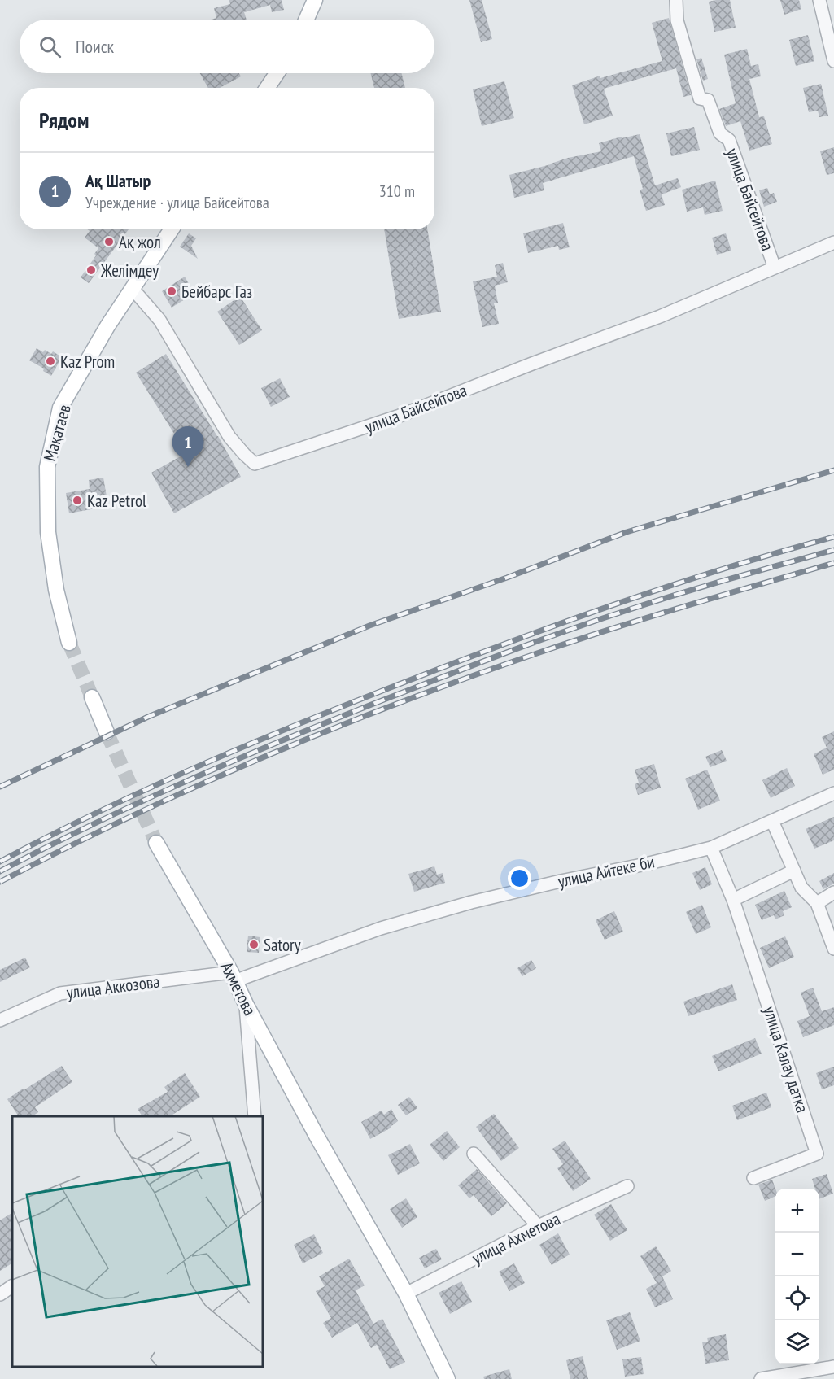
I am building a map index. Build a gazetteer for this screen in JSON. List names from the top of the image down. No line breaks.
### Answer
{"streets":{"main road":["Мақатаев","Ахметова"],"street":["улица Байсейтова","улица Айтеке би","улица Аккозова","улица Калау датка","улица Ахметова"]},"crossings":[["улица Байсейтова","Мақатаев"],["улица Айтеке би","улица Аккозова"],["улица Айтеке би","Ахметова"],["улица Айтеке би","улица Калау датка"],["улица Аккозова","Ахметова"],["Ахметова","улица Ахметова"]],"places":["Ақ жол","Желімдеу","Бейбарс Газ","Kaz Prom","Kaz Petrol","Satory"],"page":{"search":"Поиск","heading":"Рядом","list":[{"mark":"1","name":"Ақ Шатыр","note":"Учреждение · улица Байсейтова","value":"310 m"}],"pins":"1","map_buttons":["+","−"]}}
